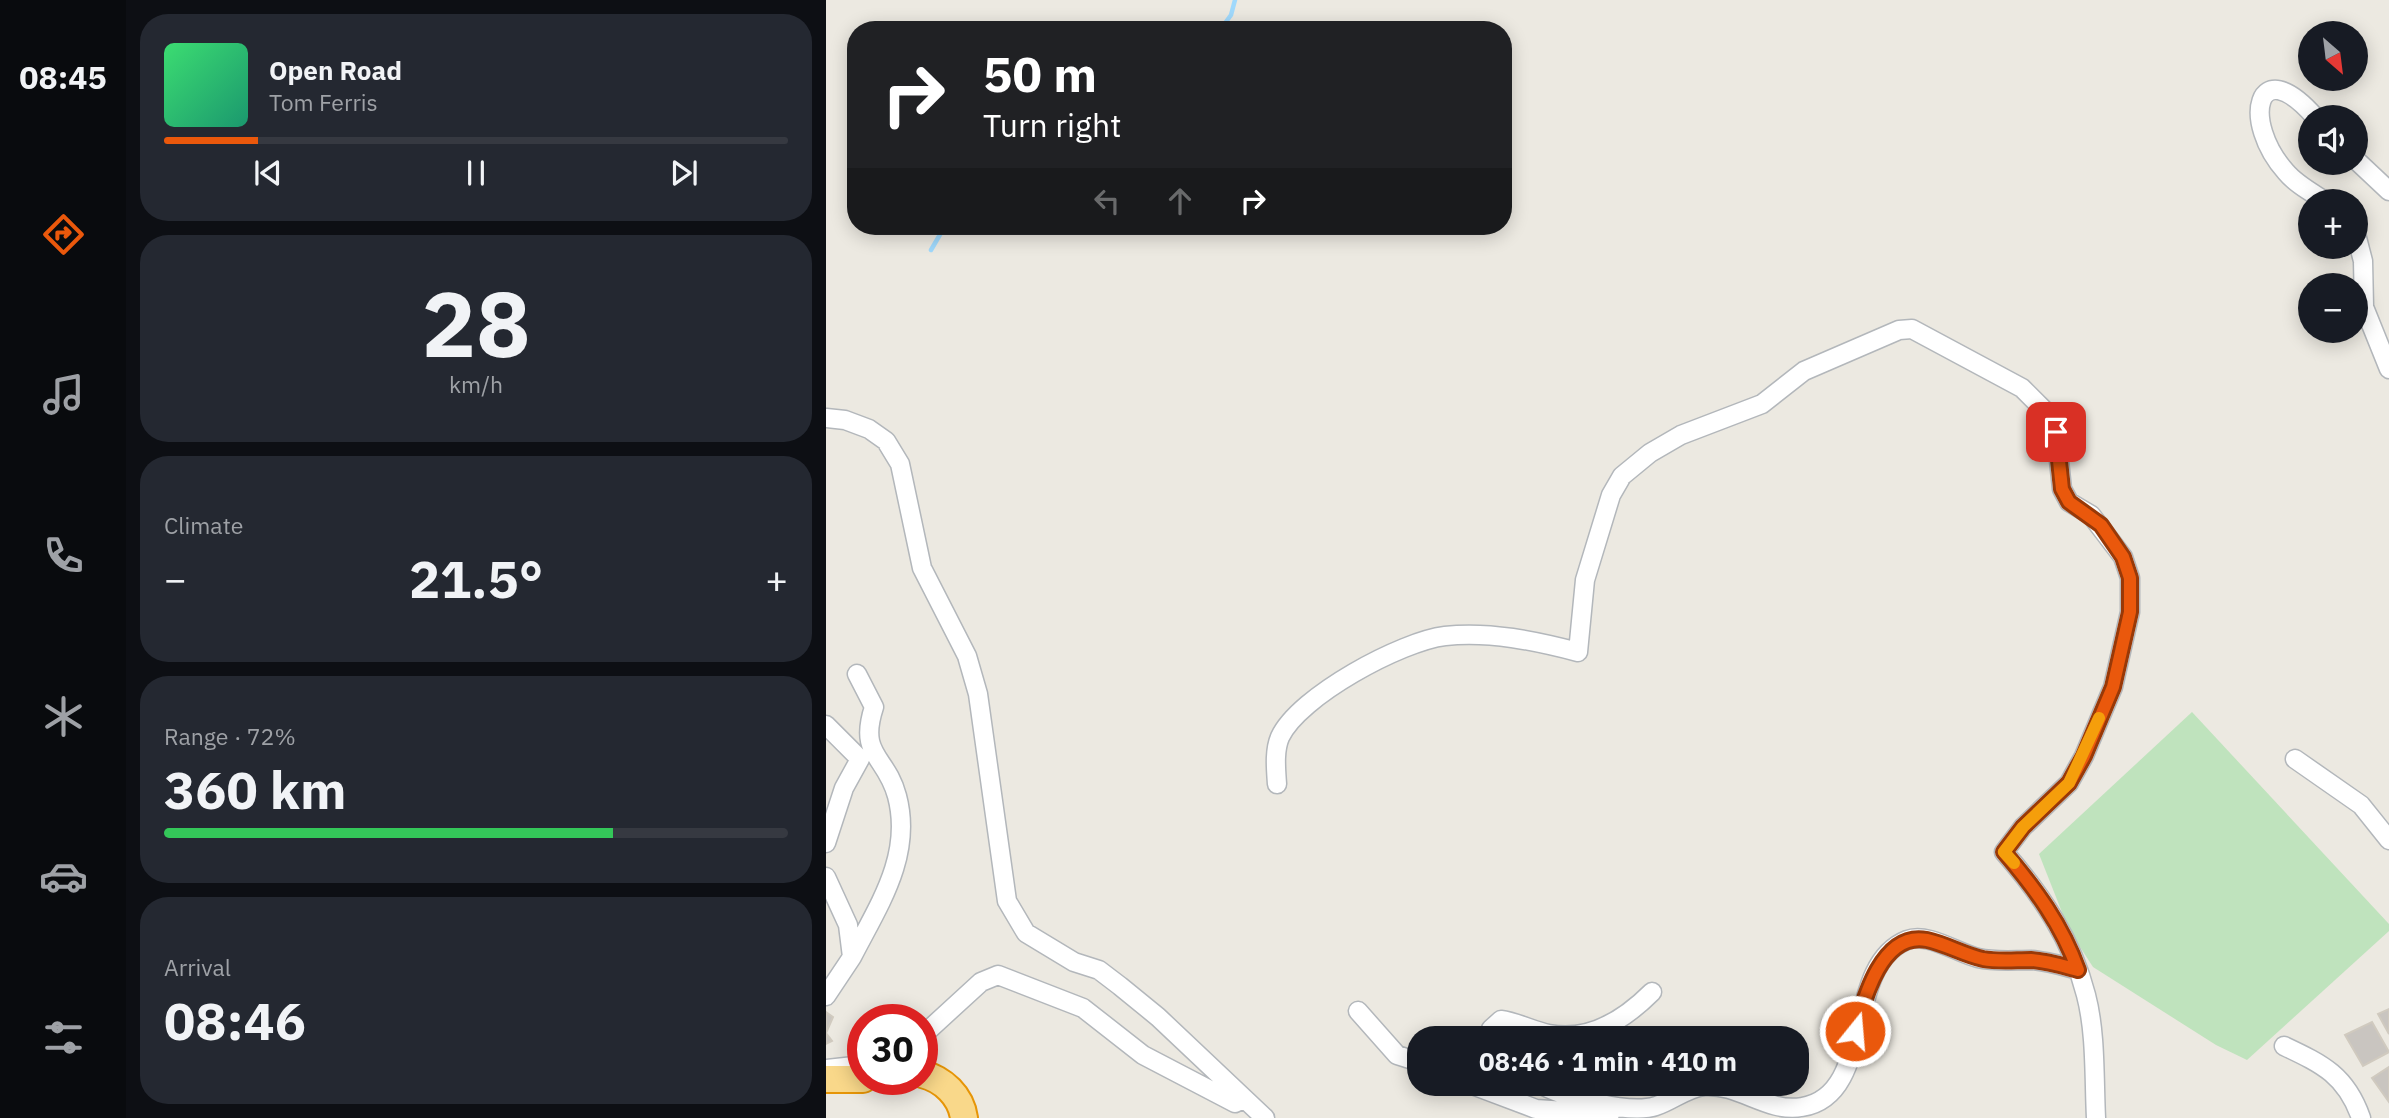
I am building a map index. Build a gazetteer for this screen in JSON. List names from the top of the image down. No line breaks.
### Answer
{"north":"bottom right","page":{"tabs":"08:45","map_buttons":["+","−"],"turn":["50 m","Turn right"],"song":["Open Road","Tom Ferris"],"tile":[["28","km/h"],"Climate",["Range · 72%","360 km"],["Arrival","08:46"]],"heat":["−","21.5°","+"],"limit":"30","trip":"08:46 · 1 min · 410 m"}}
